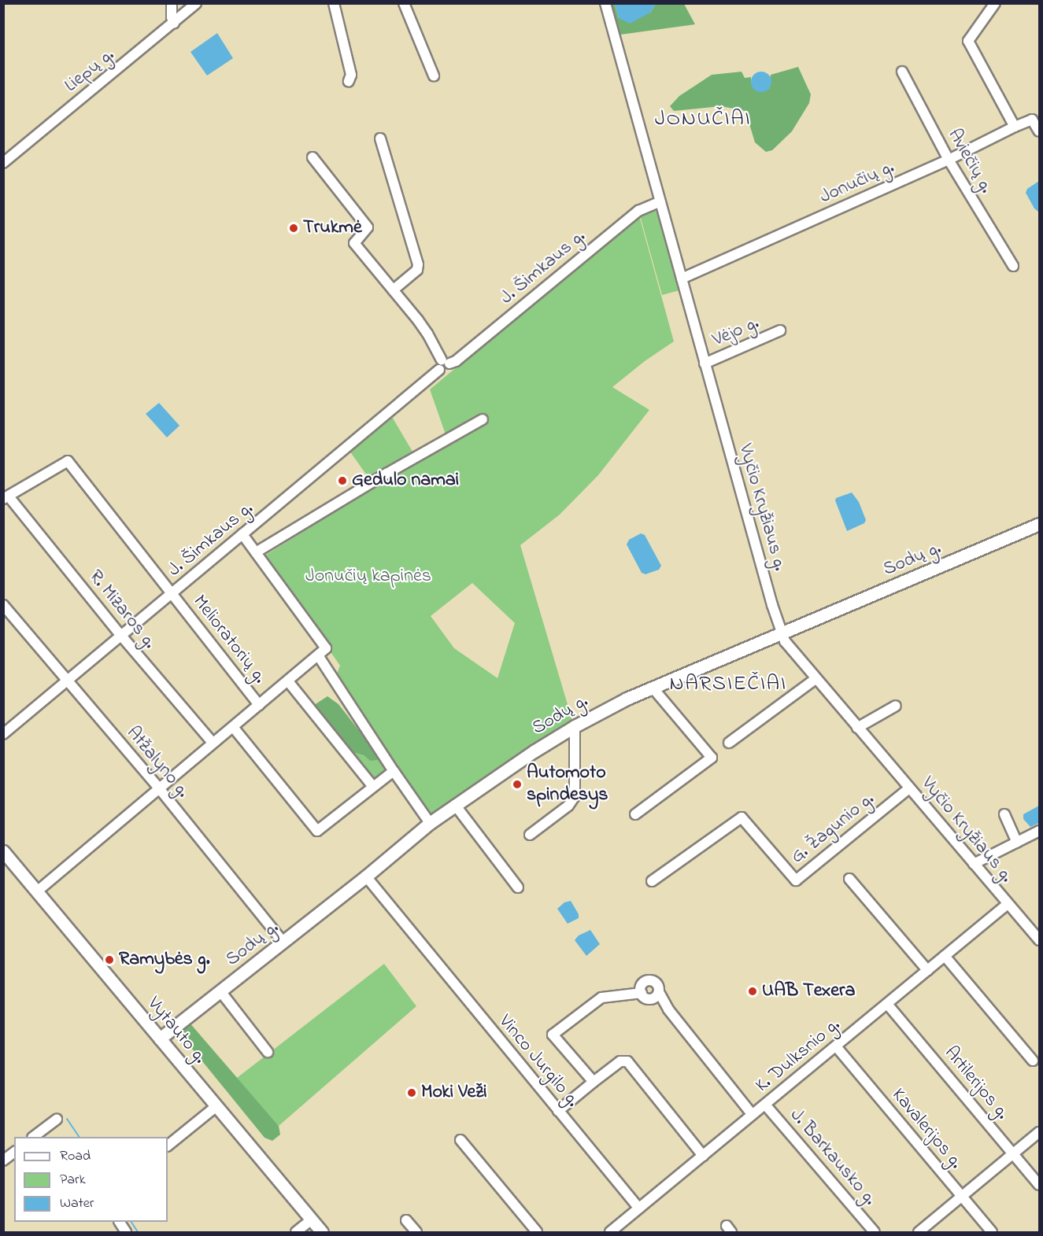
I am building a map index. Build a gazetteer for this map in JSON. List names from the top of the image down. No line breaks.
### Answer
{"streets":{"main road":["Sodų g.","Vytauto g."],"street":["Liepų g.","Aviečių g.","Jonučių g.","J. Šimkaus g.","Vėjo g.","Vyčio Kryžiaus g.","R. Mizaros g.","Melioratorių g.","Atžalyno g.","G. Žagunio g.","K. Dulksnio g.","Vinco Jurgilo g.","Artilerijos g.","Kavalerijos g.","J. Barkausko g."]},"crossings":[["Aviečių g.","Jonučių g."],["Jonučių g.","Vyčio Kryžiaus g."],["J. Šimkaus g.","Vyčio Kryžiaus g."],["J. Šimkaus g.","R. Mizaros g."],["J. Šimkaus g.","Melioratorių g."],["J. Šimkaus g.","Atžalyno g."],["Vėjo g.","Vyčio Kryžiaus g."],["Vyčio Kryžiaus g.","Sodų g."],["Vyčio Kryžiaus g.","G. Žagunio g."],["Vyčio Kryžiaus g.","K. Dulksnio g."],["Sodų g.","Atžalyno g."],["Sodų g.","Vytauto g."],["Sodų g.","Vinco Jurgilo g."],["R. Mizaros g.","Melioratorių g."],["K. Dulksnio g.","Vinco Jurgilo g."],["K. Dulksnio g.","Artilerijos g."],["K. Dulksnio g.","Kavalerijos g."],["K. Dulksnio g.","J. Barkausko g."]],"districts":["JONUČIAI","NARSIEČIAI"],"parks":["Jonučių kapinės"],"places":["Trukmė","Gedulo namai","Automoto spindesys","Ramybės g.","UAB Texera","Moki Veži"],"legend":["Road","Park","Water"]}
